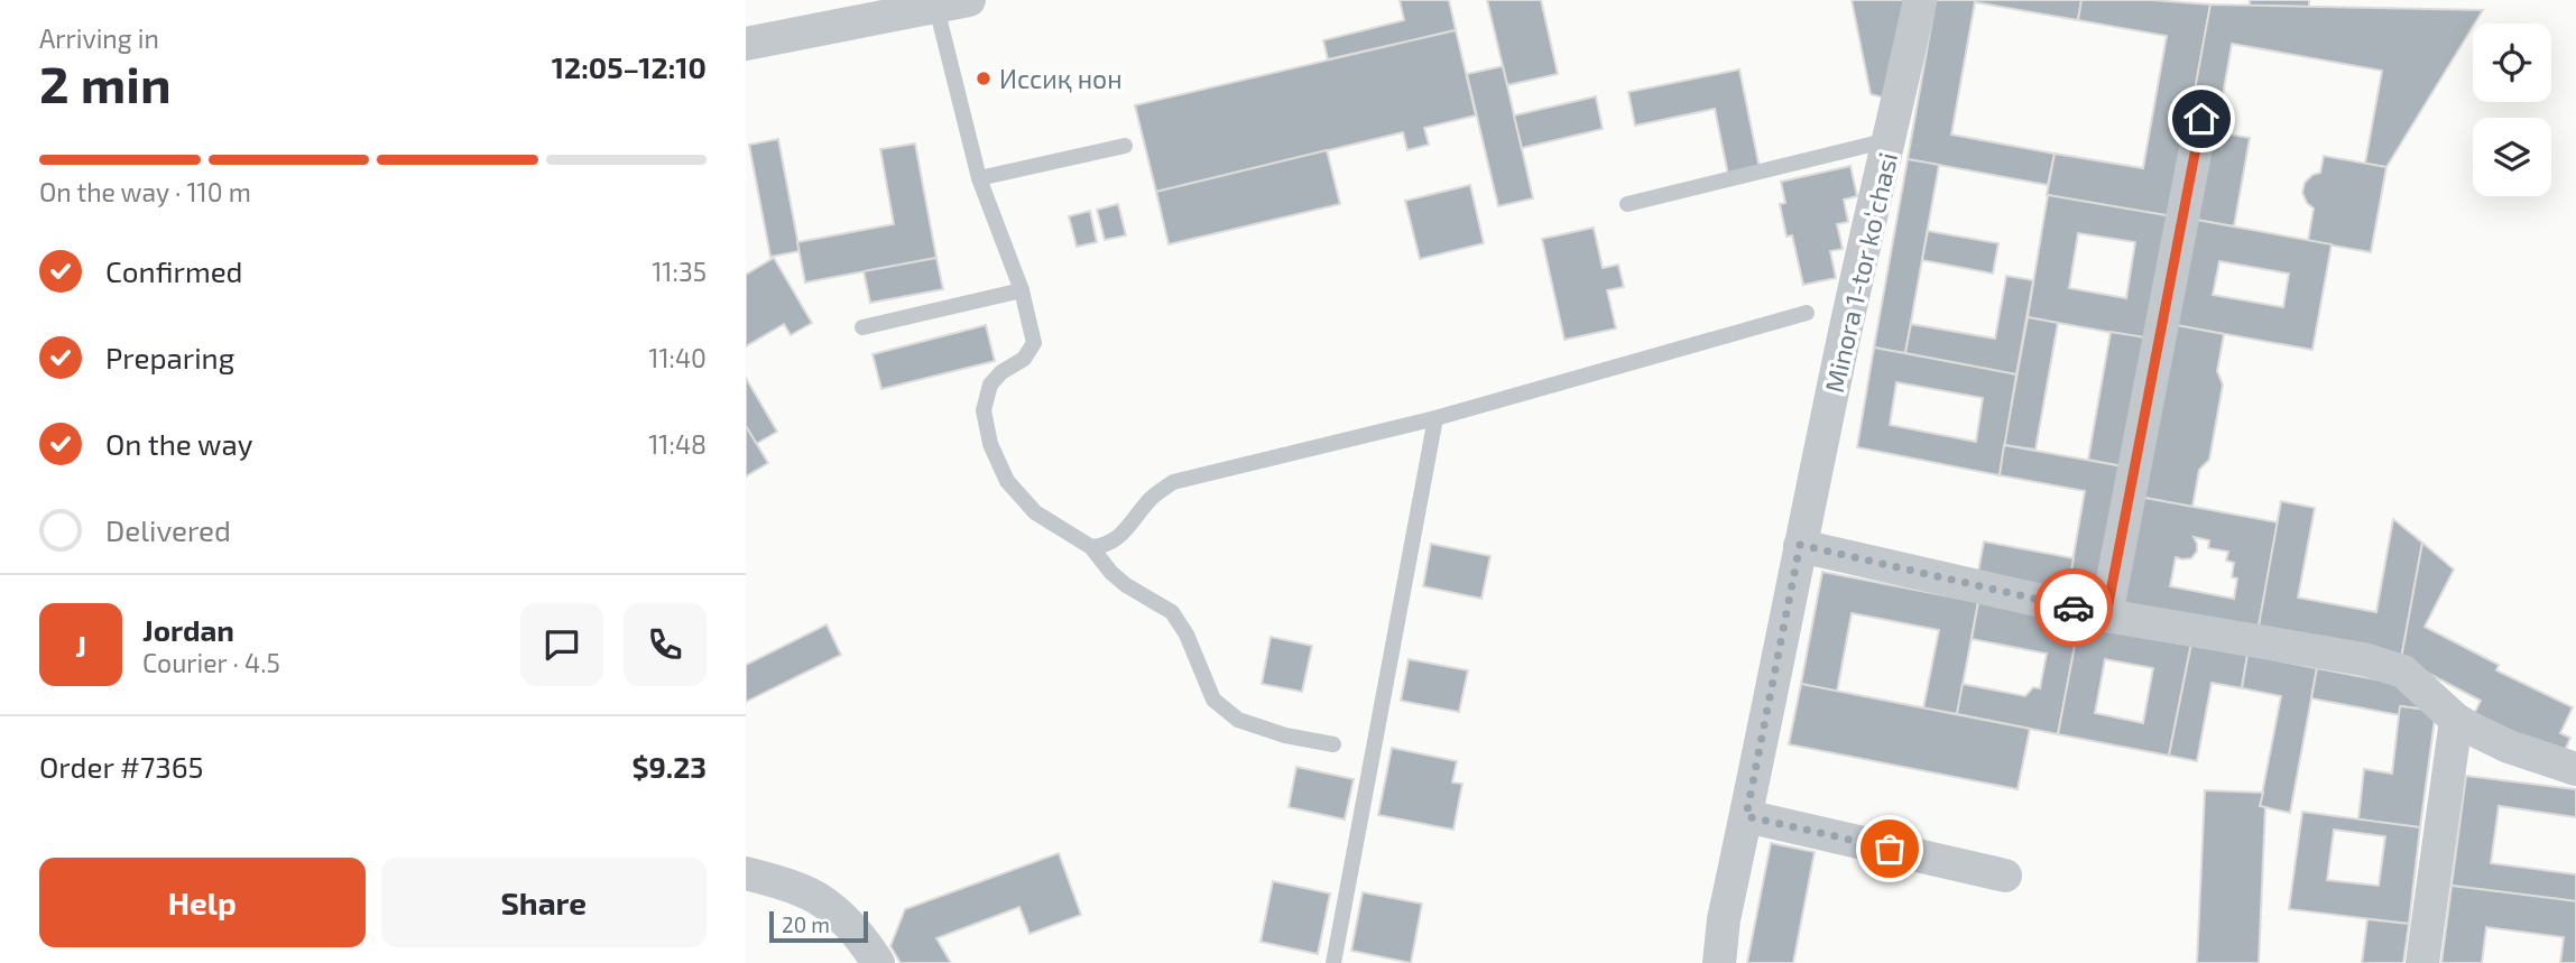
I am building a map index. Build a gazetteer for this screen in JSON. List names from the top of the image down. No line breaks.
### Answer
{"streets":{"street":["Minora 1-tor koʻchasi"]},"places":["Иссиқ нон"],"scale_bar":"20 m","page":{"heading":["2 min","Arriving in","12:05–12:10"],"panel":["Jordan","Courier · 4.5","Order #7365","$9.23"],"bar":"On the way · 110 m","list":[["Confirmed","11:35"],["Preparing","11:40"],["On the way","11:48"],"Delivered"],"round":"J","buttons":["Help","Share"],"scale":"20 m"}}
